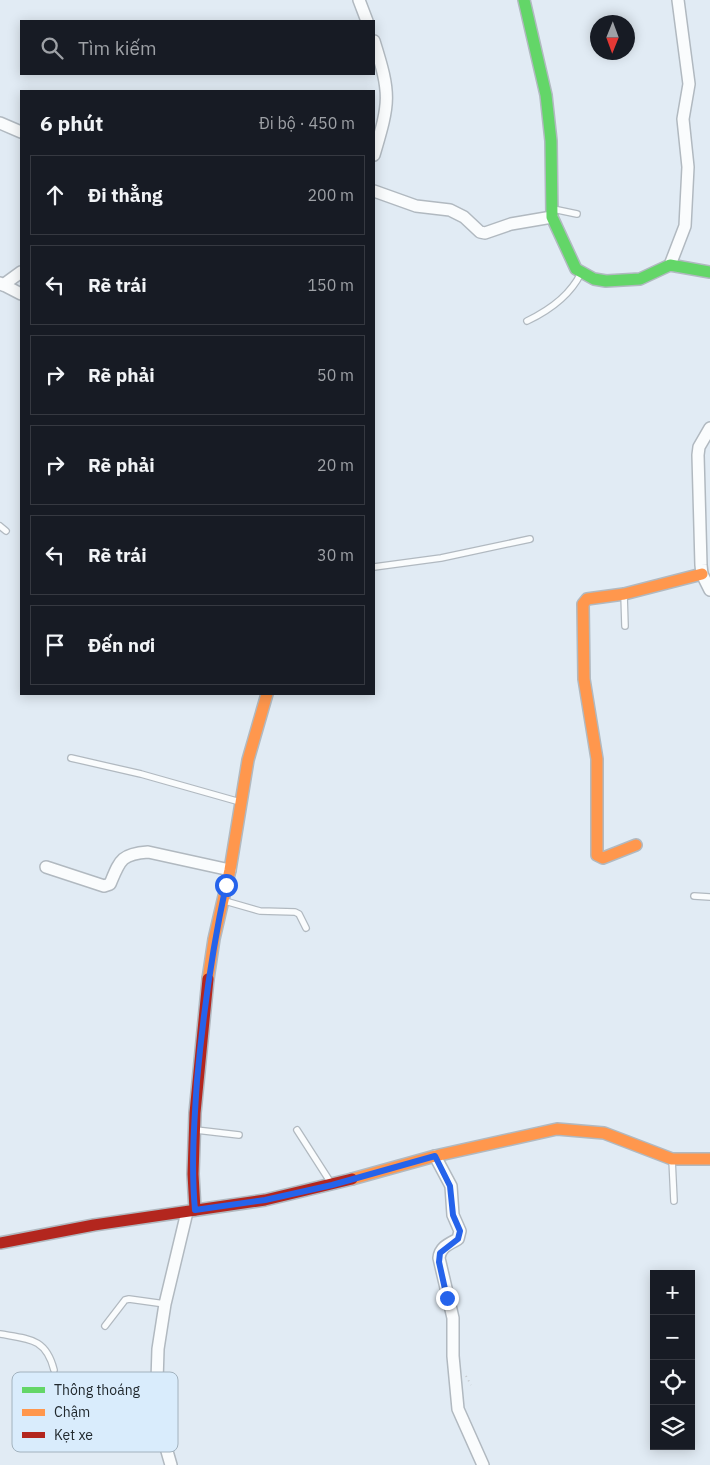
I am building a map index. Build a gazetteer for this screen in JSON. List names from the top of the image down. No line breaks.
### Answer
{"legend":["Thông thoáng","Chậm","Kẹt xe"],"north":"bottom","page":{"search":"Tìm kiếm","heading":["6 phút","Đi bộ · 450 m"],"list":[["Đi thẳng","200 m"],["Rẽ trái","150 m"],["Rẽ phải","50 m"],["Rẽ phải","20 m"],["Rẽ trái","30 m"],"Đến nơi"],"map_buttons":["+","−"]}}
